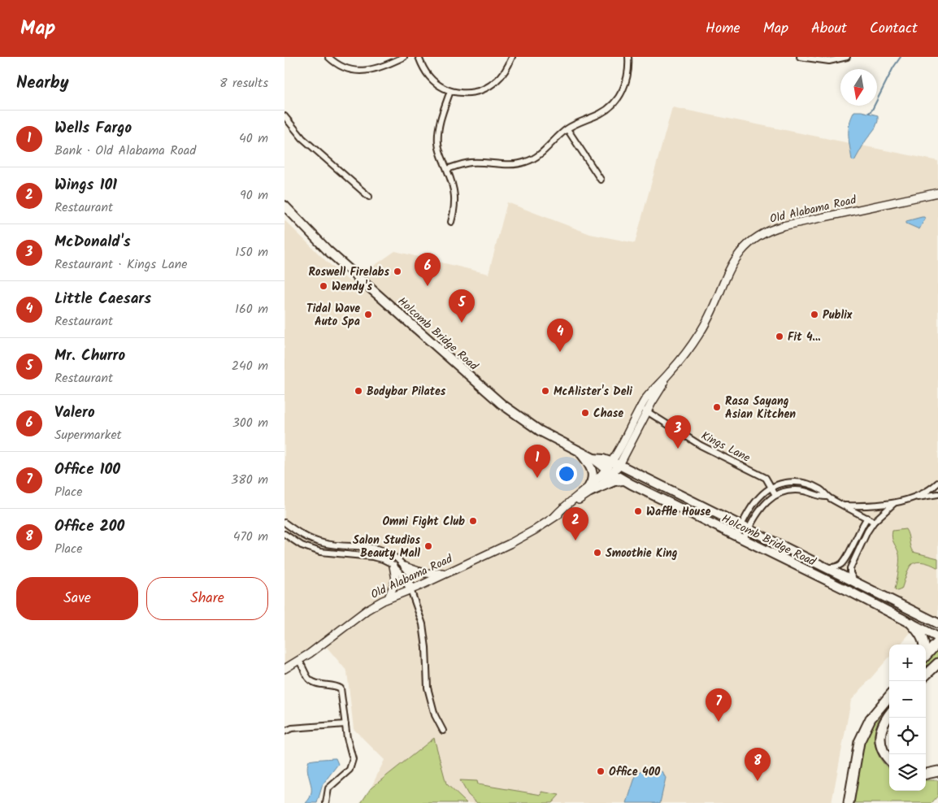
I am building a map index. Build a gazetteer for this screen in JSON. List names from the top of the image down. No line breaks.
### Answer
{"streets":{"main road":["Holcomb Bridge Road"],"street":["Old Alabama Road","Kings Lane"]},"crossings":[["Old Alabama Road","Holcomb Bridge Road"],["Old Alabama Road","Kings Lane"]],"places":["Roswell Firelabs","Wendy's","Tidal Wave Auto Spa","Publix","Fit 4...","Bodybar Pilates","McAlister's Deli","Rasa Sayang Asian Kitchen","Chase","Waffle House","Omni Fight Club","Salon Studios Beauty Mall","Smoothie King","Office 400"],"north":"bottom","page":{"header":"Map","nav":["Home","Map","About","Contact"],"heading":["Nearby","8 results"],"list":[{"mark":"1","name":"Wells Fargo","note":"Bank · Old Alabama Road","value":"40 m"},{"mark":"2","name":"Wings 101","note":"Restaurant","value":"90 m"},{"mark":"3","name":"McDonald's","note":"Restaurant · Kings Lane","value":"150 m"},{"mark":"4","name":"Little Caesars","note":"Restaurant","value":"160 m"},{"mark":"5","name":"Mr. Churro","note":"Restaurant","value":"240 m"},{"mark":"6","name":"Valero","note":"Supermarket","value":"300 m"},{"mark":"7","name":"Office 100","note":"Place","value":"380 m"},{"mark":"8","name":"Office 200","note":"Place","value":"470 m"}],"pins":["6","5","4","3","1","2","7","8"],"buttons":["Save","Share"],"map_buttons":["+","−"]}}
